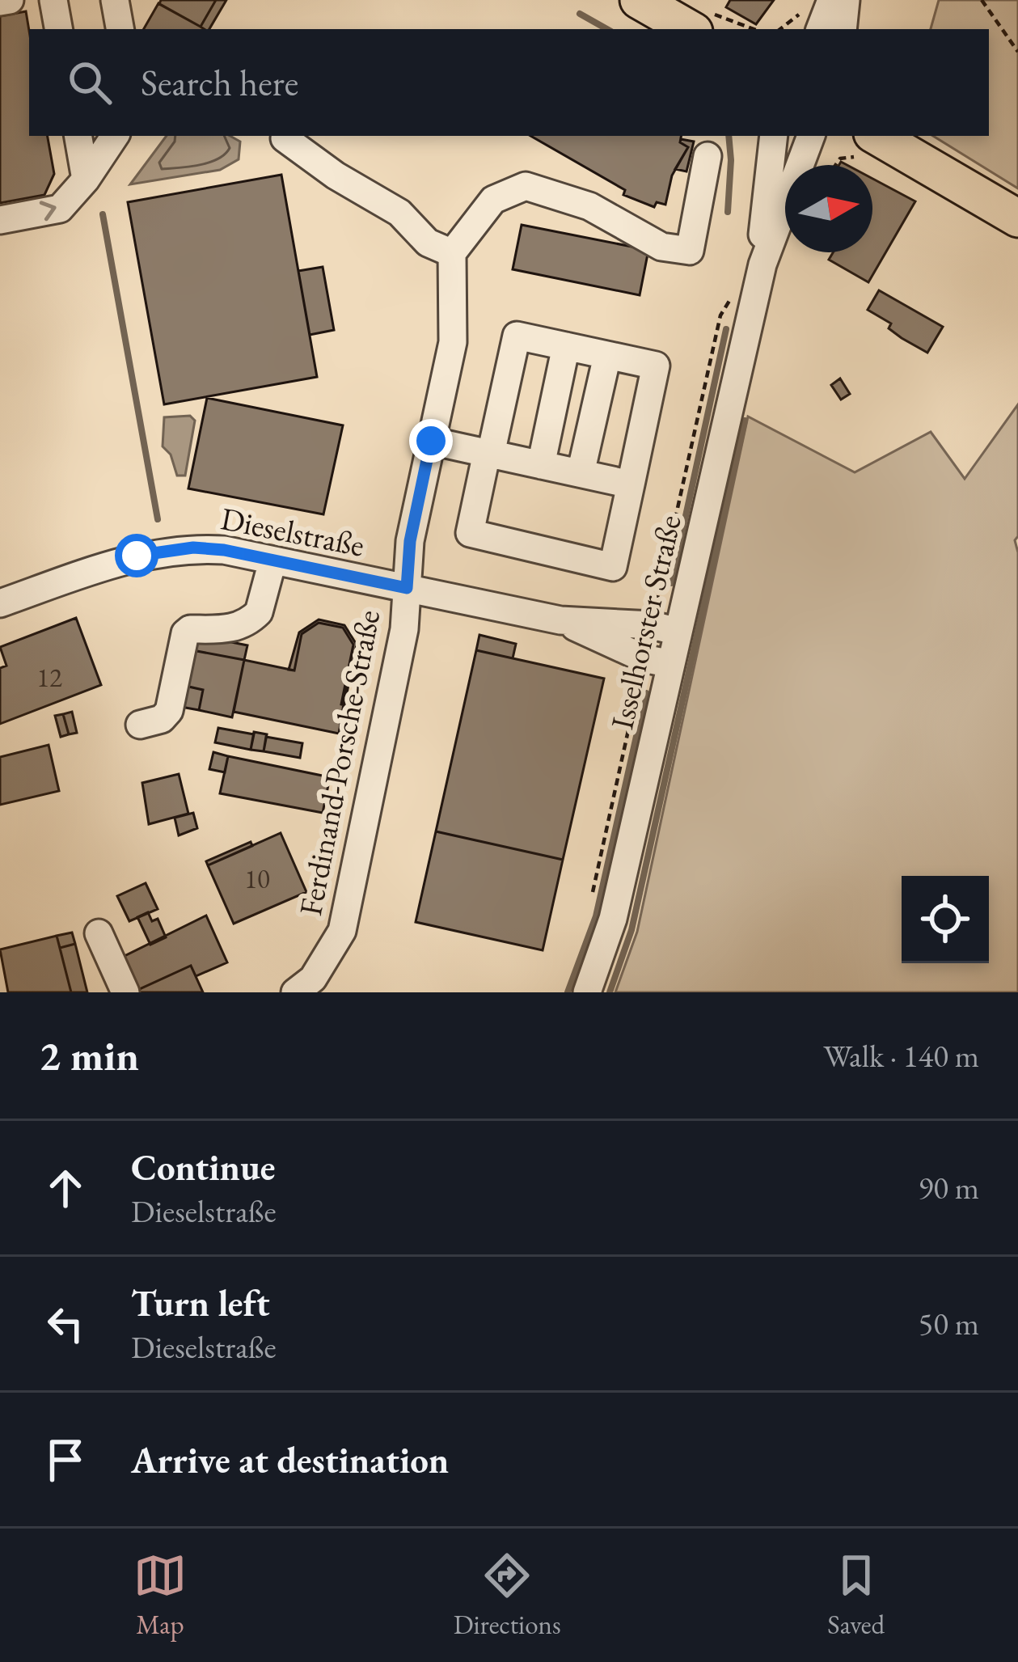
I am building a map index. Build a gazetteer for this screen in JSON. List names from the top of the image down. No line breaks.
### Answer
{"streets":{"street":["Dieselstraße","Isselhorster Straße","Ferdinand-Porsche-Straße"]},"crossings":[["Dieselstraße","Isselhorster Straße"],["Dieselstraße","Ferdinand-Porsche-Straße"]],"house_numbers":["12","10"],"north":"right","page":{"search":"Search here","heading":["2 min","Walk · 140 m"],"list":[["Continue","Dieselstraße","90 m"],["Turn left","Dieselstraße","50 m"],"Arrive at destination"],"nav":["Map","Directions","Saved"]}}
